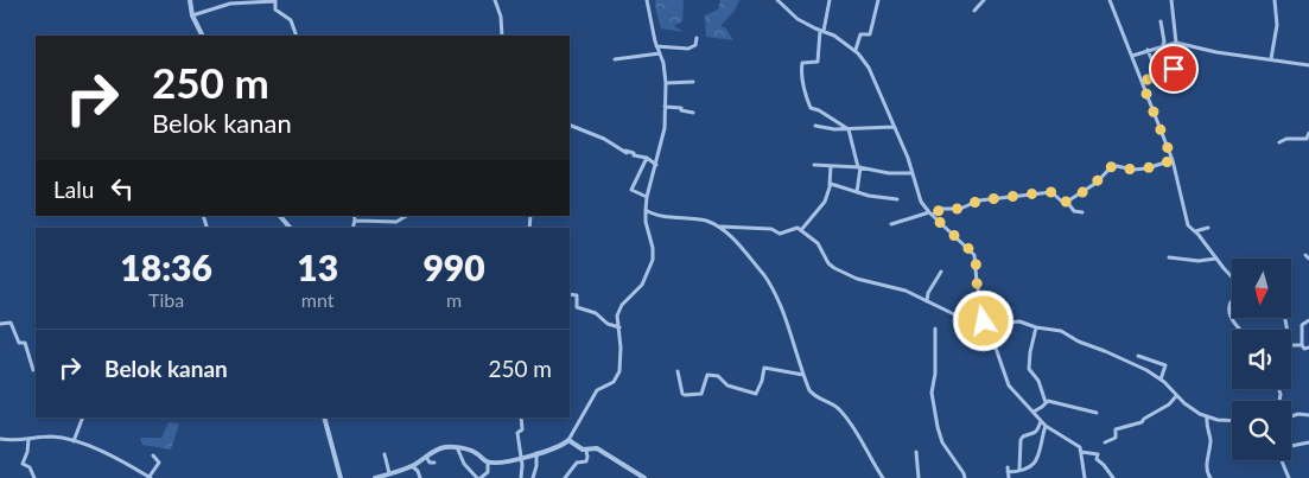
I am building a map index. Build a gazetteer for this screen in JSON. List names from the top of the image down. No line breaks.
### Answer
{"north":"bottom","page":{"turn":["250 m","Belok kanan"],"then":"Lalu","eta":["18:36","Tiba","13","mnt","990","m"],"list":[{"name":"Belok kanan","value":"250 m"}]}}
